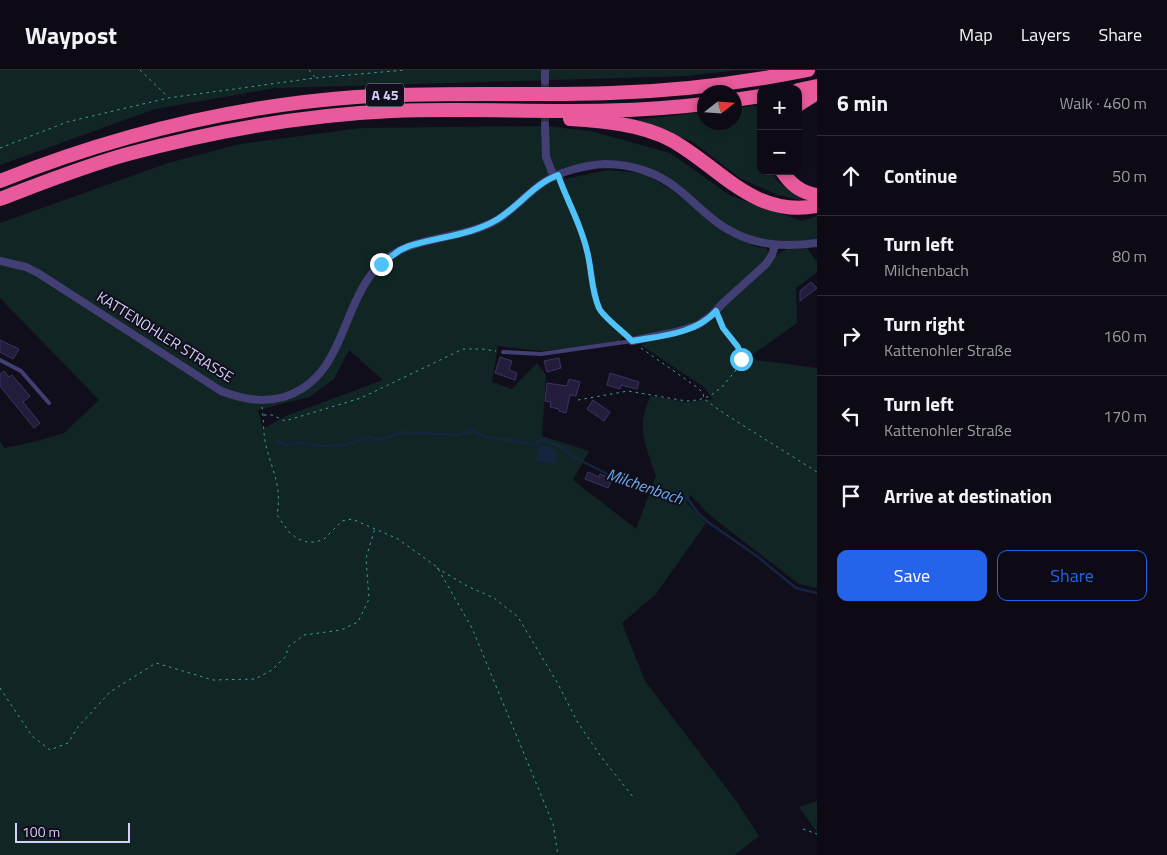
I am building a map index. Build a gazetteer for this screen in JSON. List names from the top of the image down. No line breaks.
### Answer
{"streets":{"highway":["A 45"],"street":["KATTENOHLER STRASSE"]},"water":["Milchenbach"],"scale_bar":"100 m","north":"right","page":{"header":"Waypost","nav":["Map","Layers","Share"],"heading":["6 min","Walk · 460 m"],"map_buttons":["+","−"],"list":[["Continue","50 m"],["Turn left","Milchenbach","80 m"],["Turn right","Kattenohler Straße","160 m"],["Turn left","Kattenohler Straße","170 m"],"Arrive at destination"],"buttons":["Save","Share"],"scale":"100 m"}}
